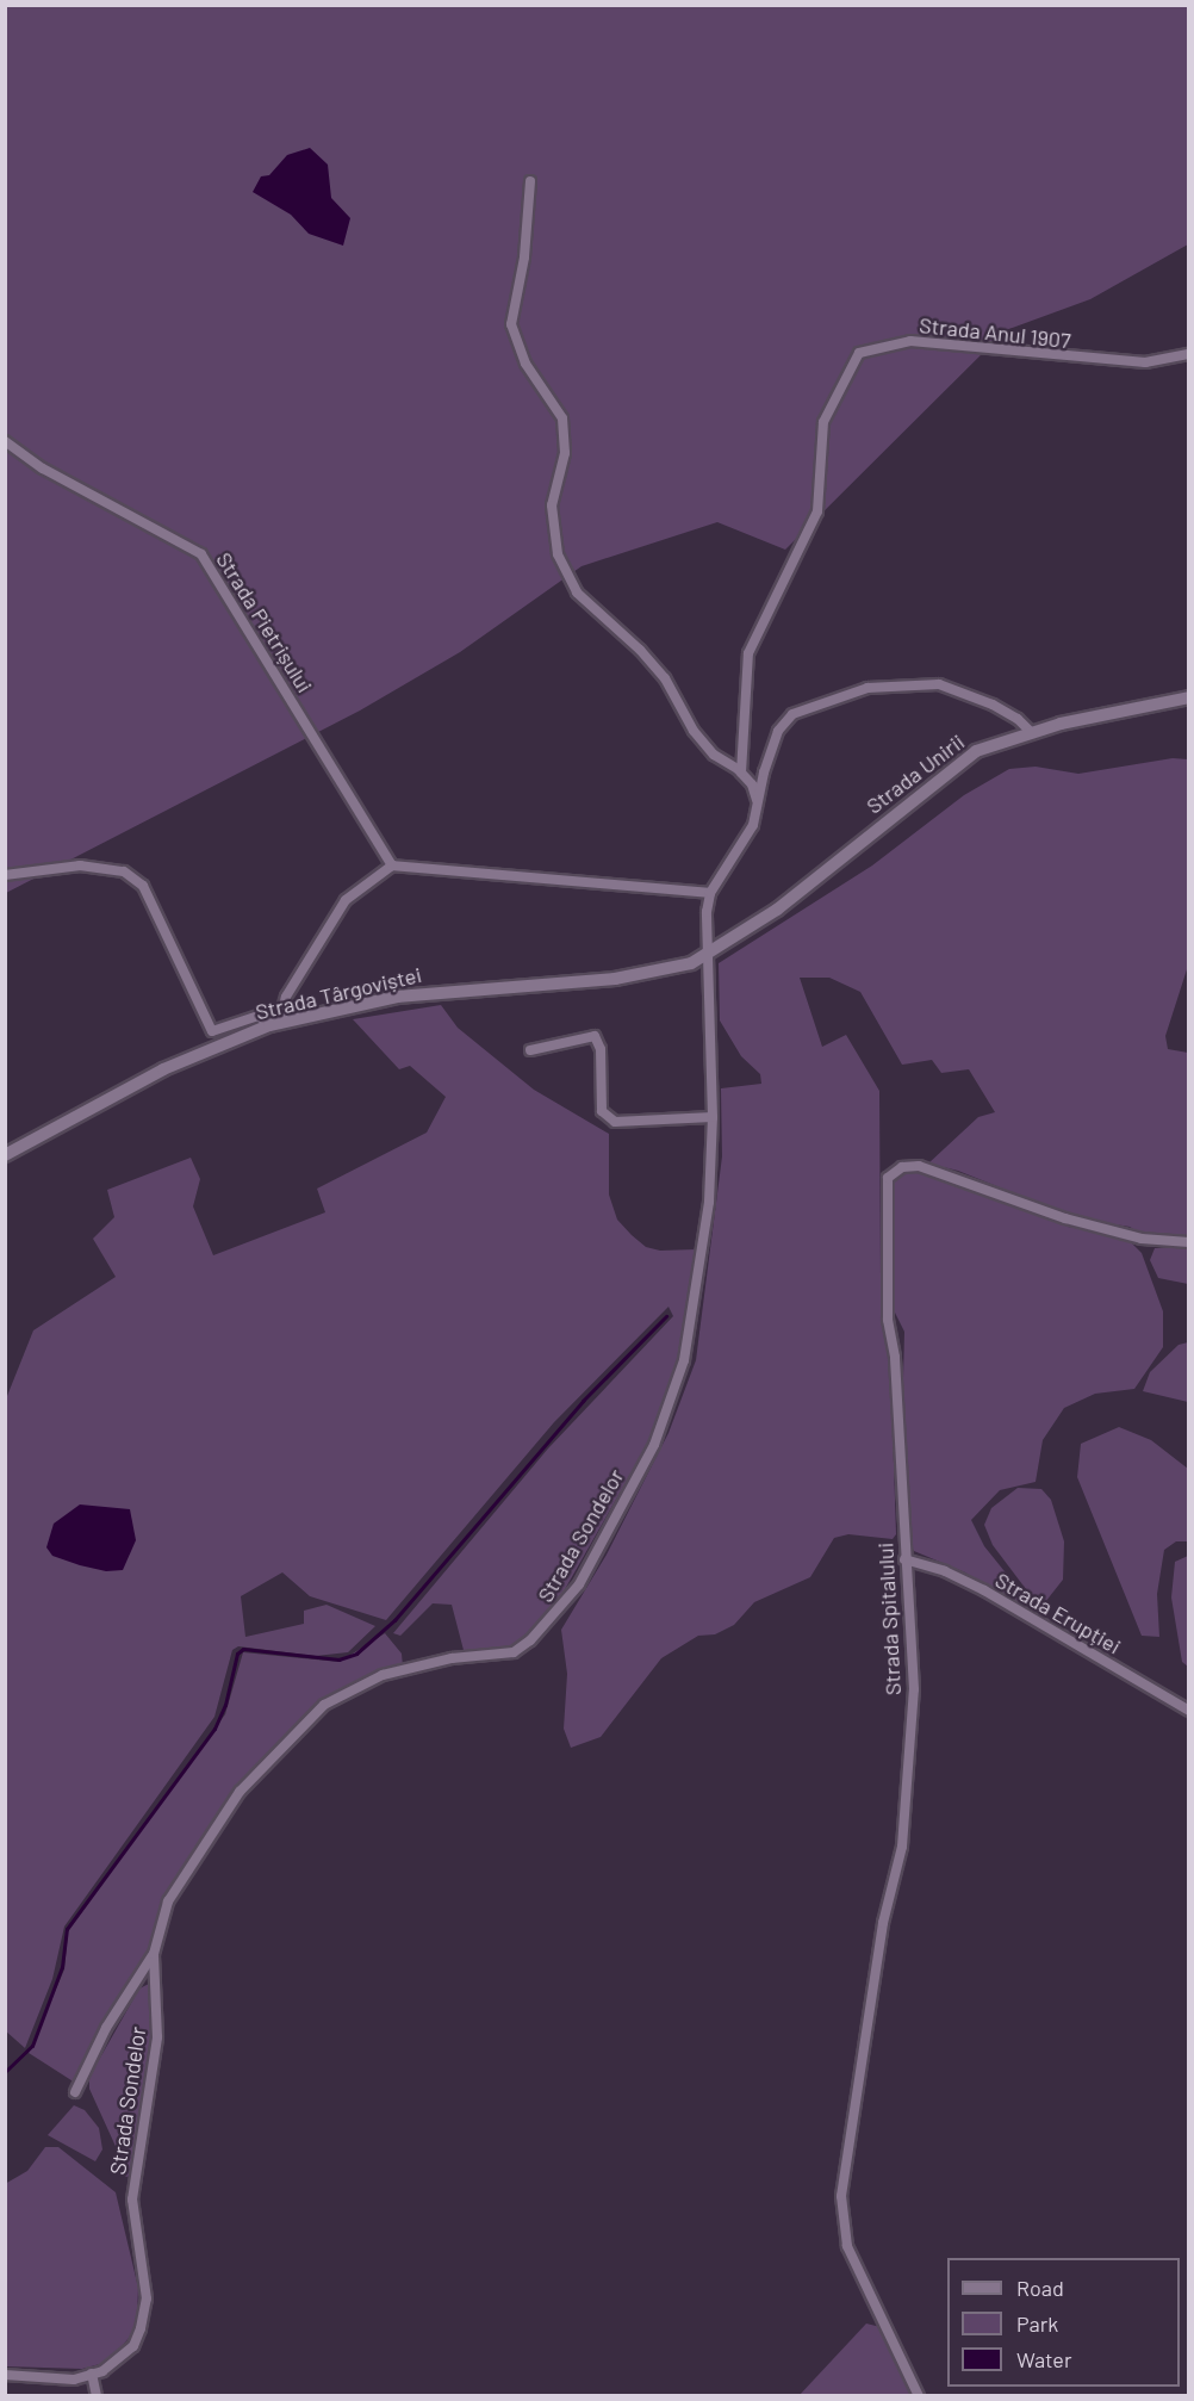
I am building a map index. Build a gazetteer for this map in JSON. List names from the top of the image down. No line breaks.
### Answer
{"streets":{"main road":["Strada Unirii","Strada Târgoviștei"],"street":["Strada Anul 1907","Strada Pietrișului","Strada Sondelor","Strada Erupției","Strada Spitalului"]},"crossings":[["Strada Unirii","Strada Târgoviștei"],["Strada Unirii","Strada Sondelor"],["Strada Târgoviștei","Strada Sondelor"],["Strada Erupției","Strada Spitalului"]],"legend":["Road","Park","Water"]}
